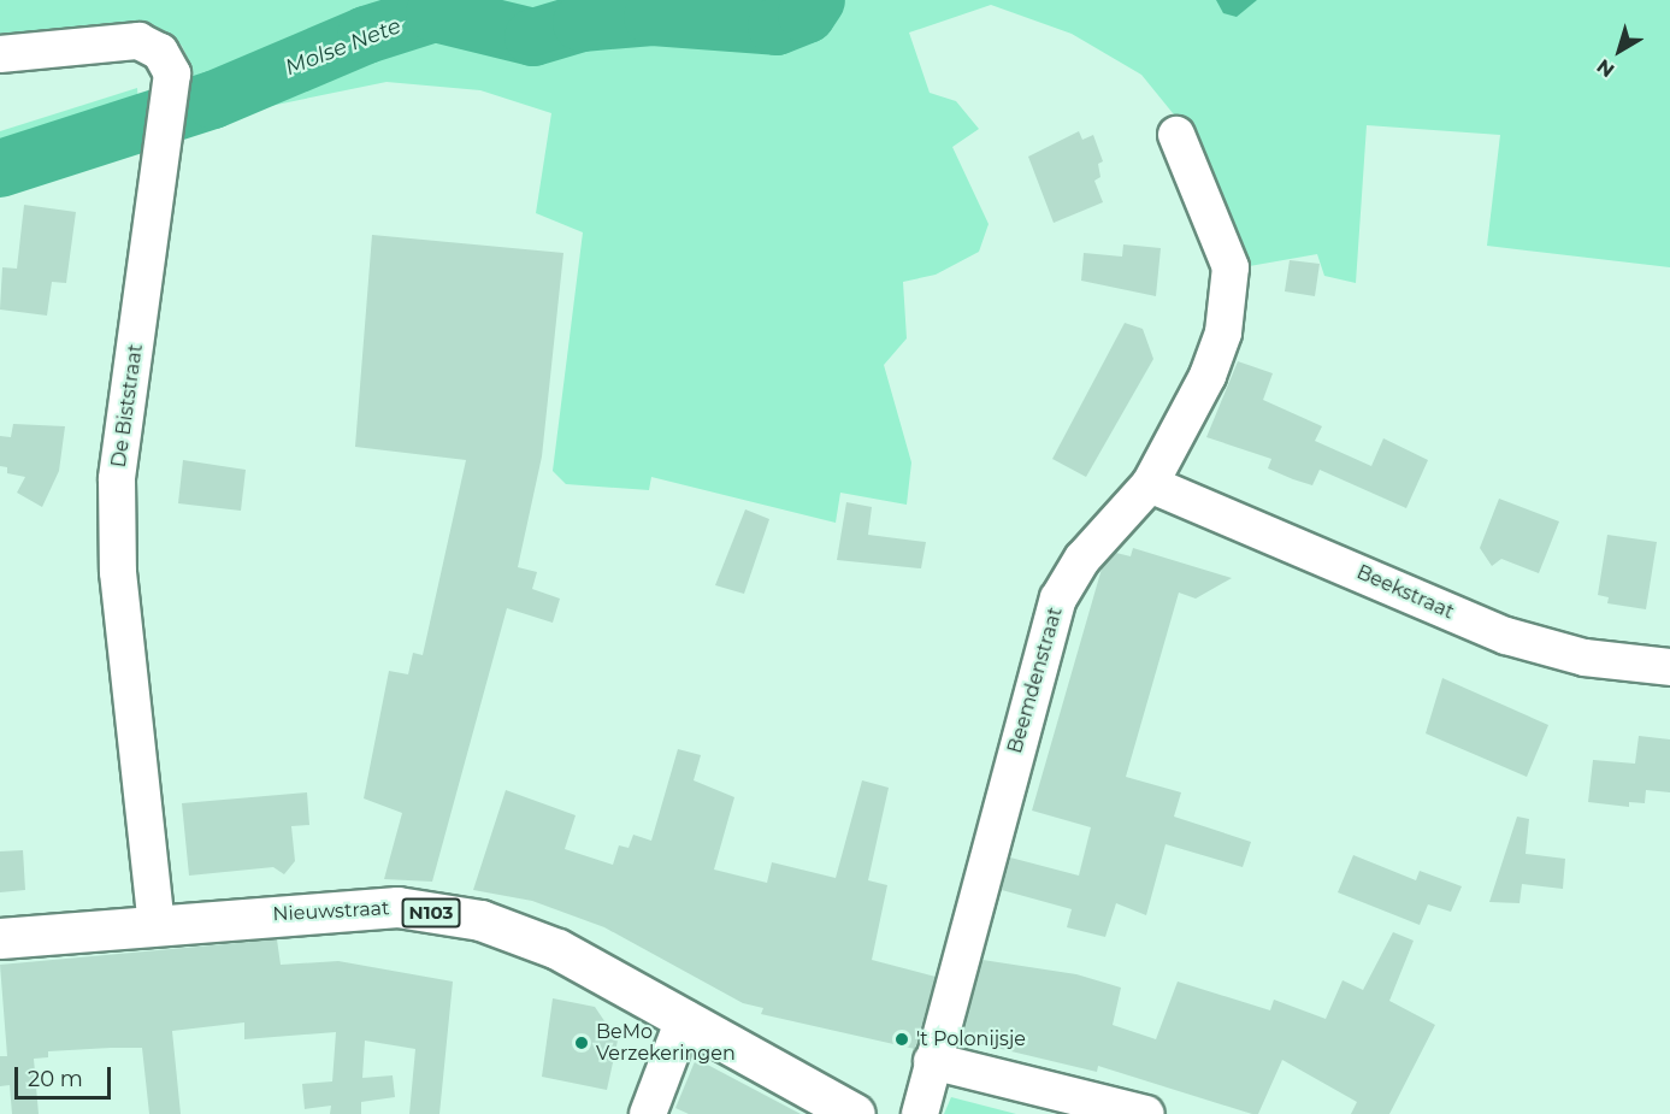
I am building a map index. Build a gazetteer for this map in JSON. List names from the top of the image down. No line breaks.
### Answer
{"streets":{"main road":["Nieuwstraat","N103"],"street":["De Biststraat","Beekstraat","Beemdenstraat"]},"crossings":[["De Biststraat","Nieuwstraat"],["Beekstraat","Beemdenstraat"],["Nieuwstraat","N103"]],"water":["Molse Nete"],"places":["'t Polonijsje","BeMo Verzekeringen"],"scale_bar":"20 m","north":"bottom left"}
